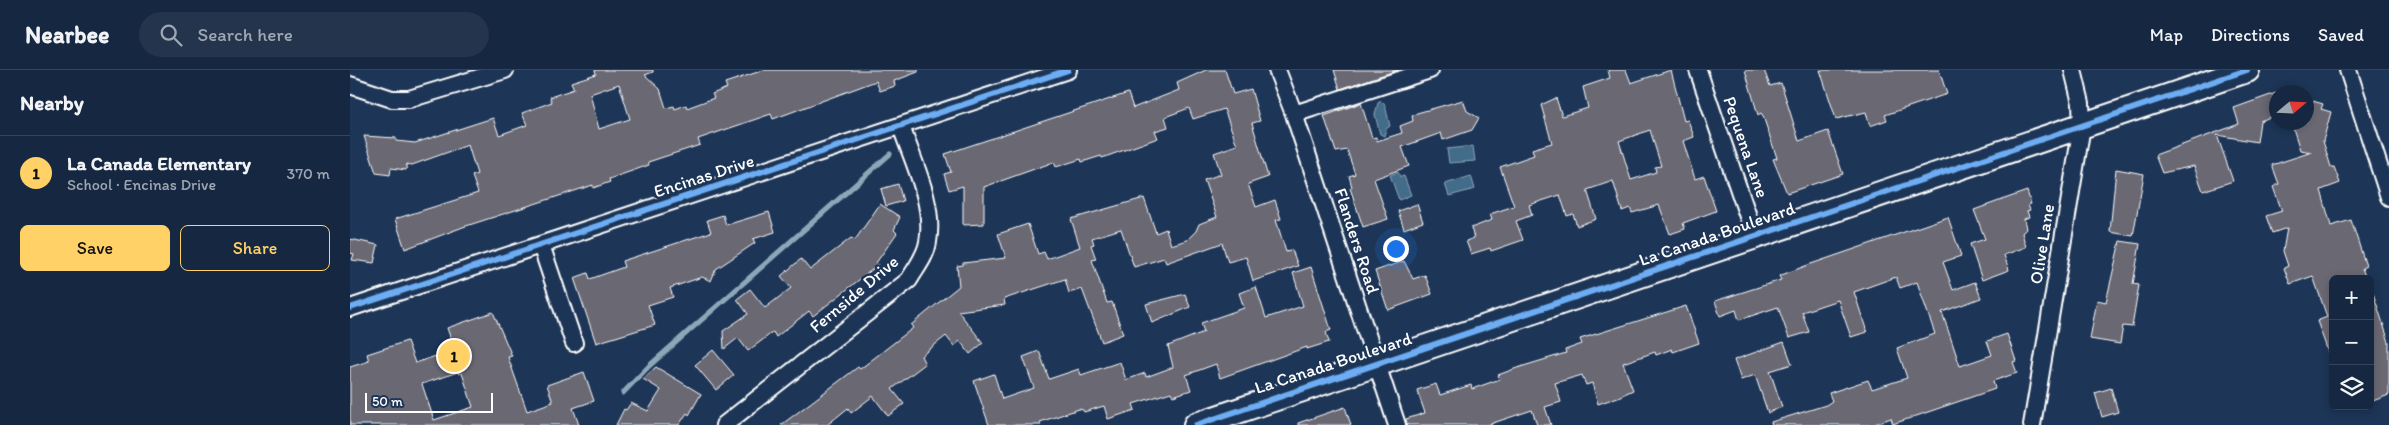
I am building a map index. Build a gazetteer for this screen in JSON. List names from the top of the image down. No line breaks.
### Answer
{"streets":{"street":["Pequena Lane","Encinas Drive","La Canada Boulevard","Flanders Road","Olive Lane","Fernside Drive"]},"crossings":[["Pequena Lane","La Canada Boulevard"],["Encinas Drive","Fernside Drive"],["La Canada Boulevard","Flanders Road"],["La Canada Boulevard","Olive Lane"]],"scale_bar":"50 m","north":"right","page":{"header":"Nearbee","search":"Search here","nav":["Map","Directions","Saved"],"heading":"Nearby","list":[{"mark":"1","name":"La Canada Elementary","note":"School · Encinas Drive","value":"370 m"}],"buttons":["Save","Share"],"map_buttons":["+","−"],"pins":"1","scale":"50 m"}}
